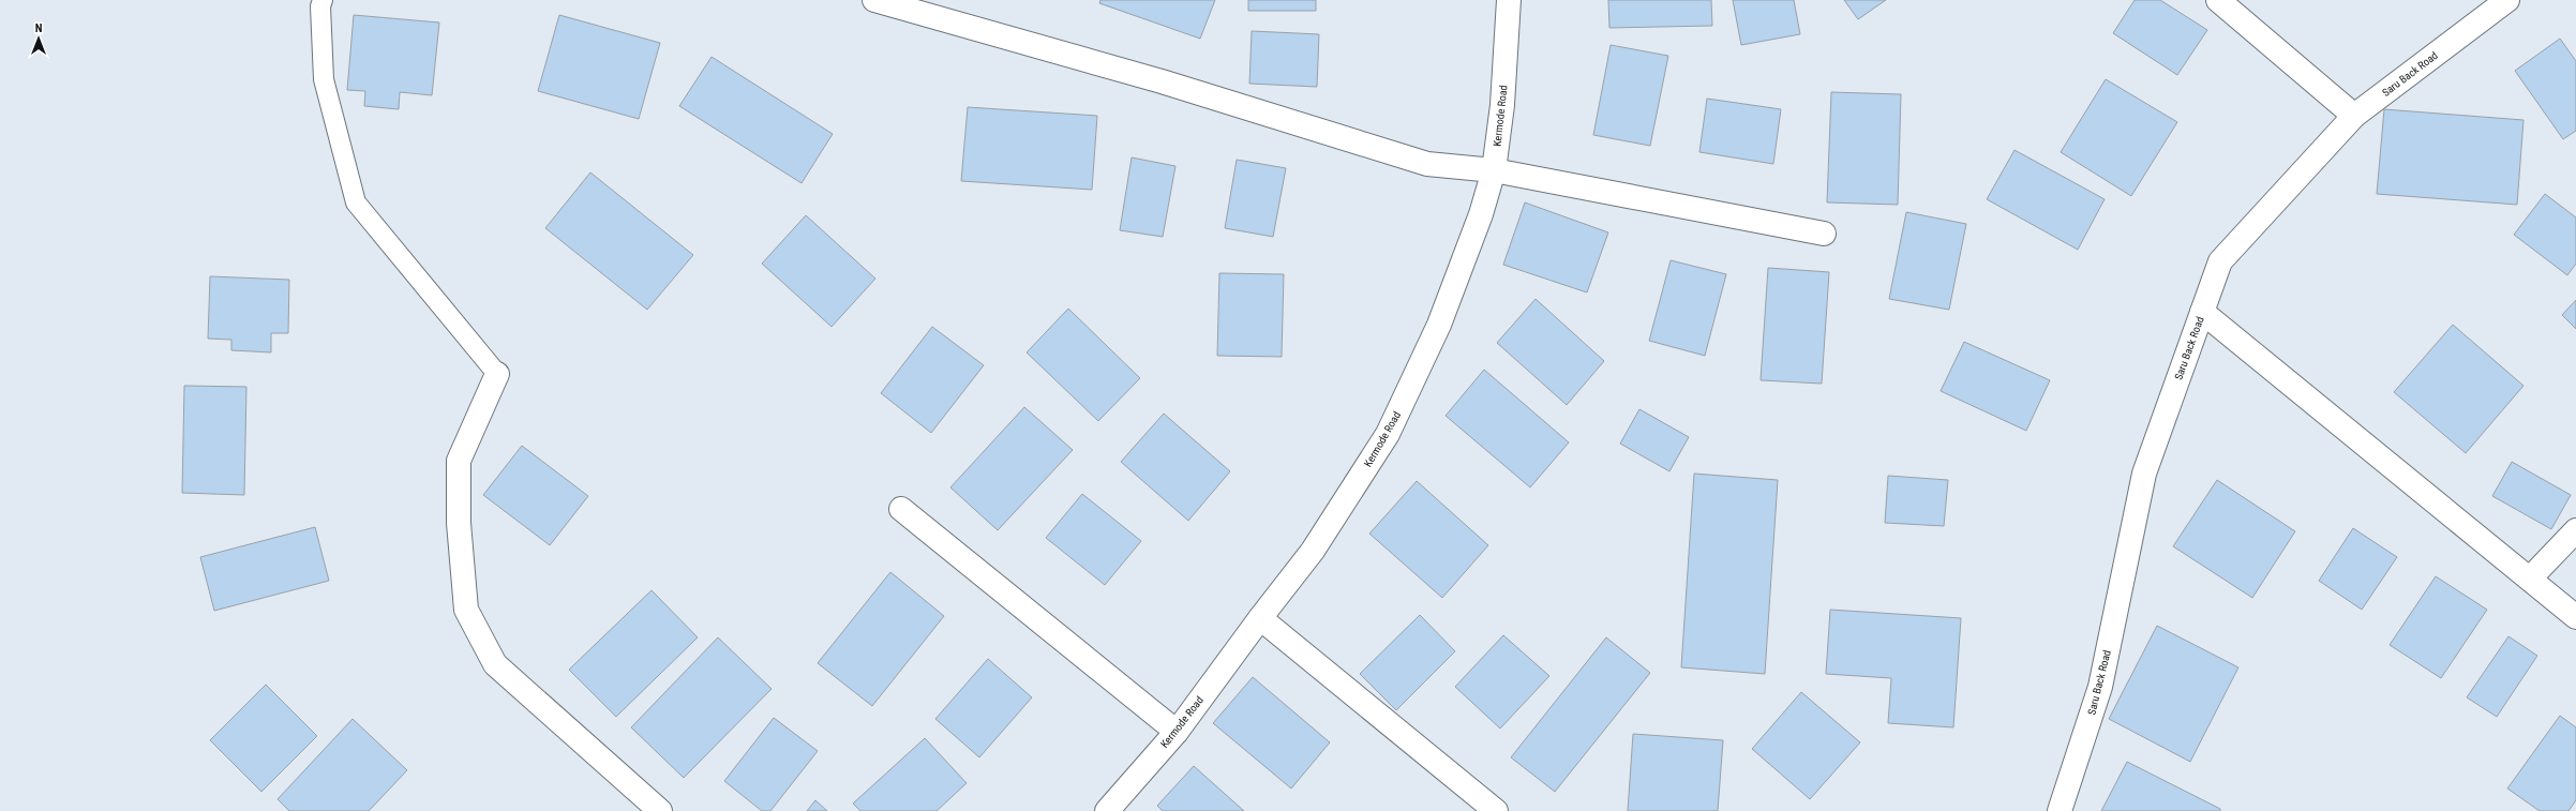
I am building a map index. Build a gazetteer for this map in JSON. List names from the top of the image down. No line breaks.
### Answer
{"streets":{"street":["Saru Back Road","Kermode Road"]},"north":"top"}
